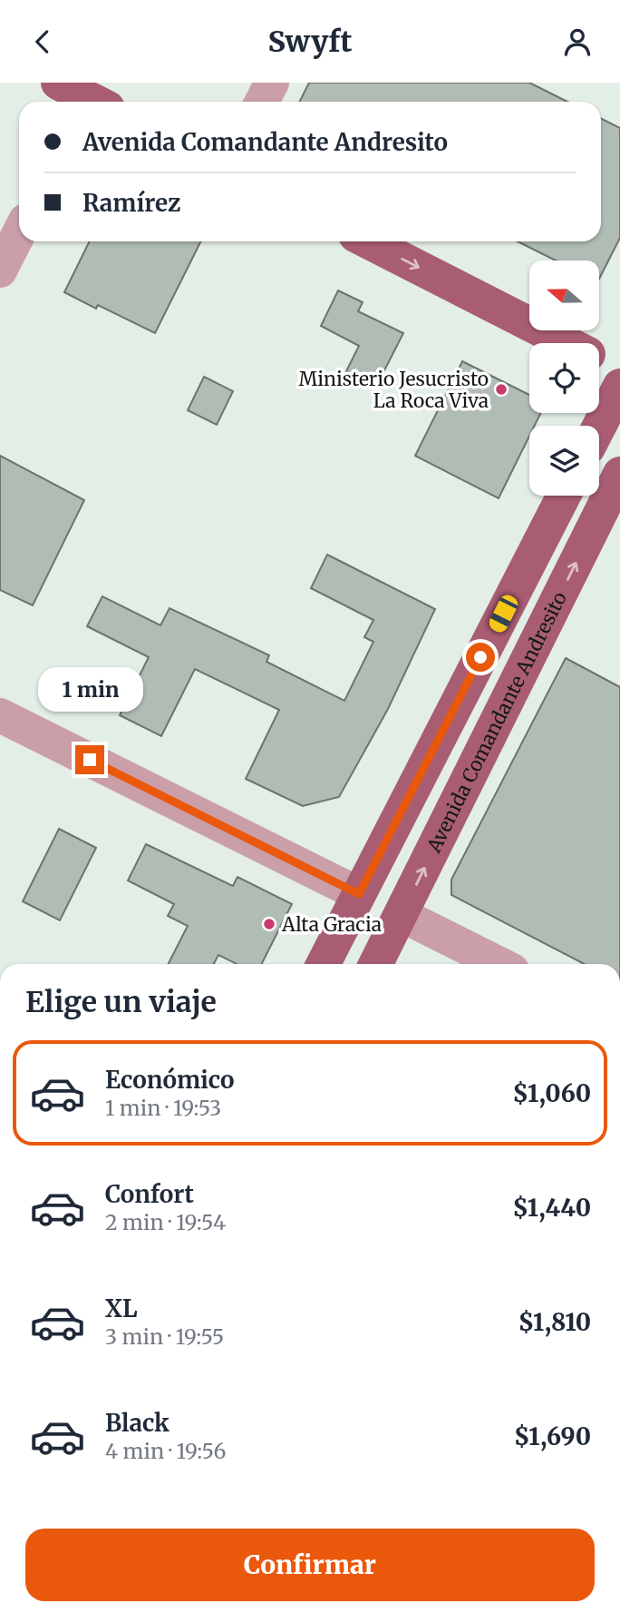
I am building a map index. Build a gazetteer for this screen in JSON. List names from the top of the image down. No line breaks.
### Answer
{"streets":{"main road":["Avenida Comandante Andresito"]},"places":["Ministerio Jesucristo La Roca Viva","Alta Gracia"],"north":"left","page":{"header":"Swyft","banner":["Avenida Comandante Andresito","Ramírez"],"bubble":"1 min","heading":"Elige un viaje","list":[{"name":"Económico","note":"1 min · 19:53","value":"$1,060"},{"name":"Confort","note":"2 min · 19:54","value":"$1,440"},{"name":"XL","note":"3 min · 19:55","value":"$1,810"},{"name":"Black","note":"4 min · 19:56","value":"$1,690"}],"buttons":"Confirmar"}}
